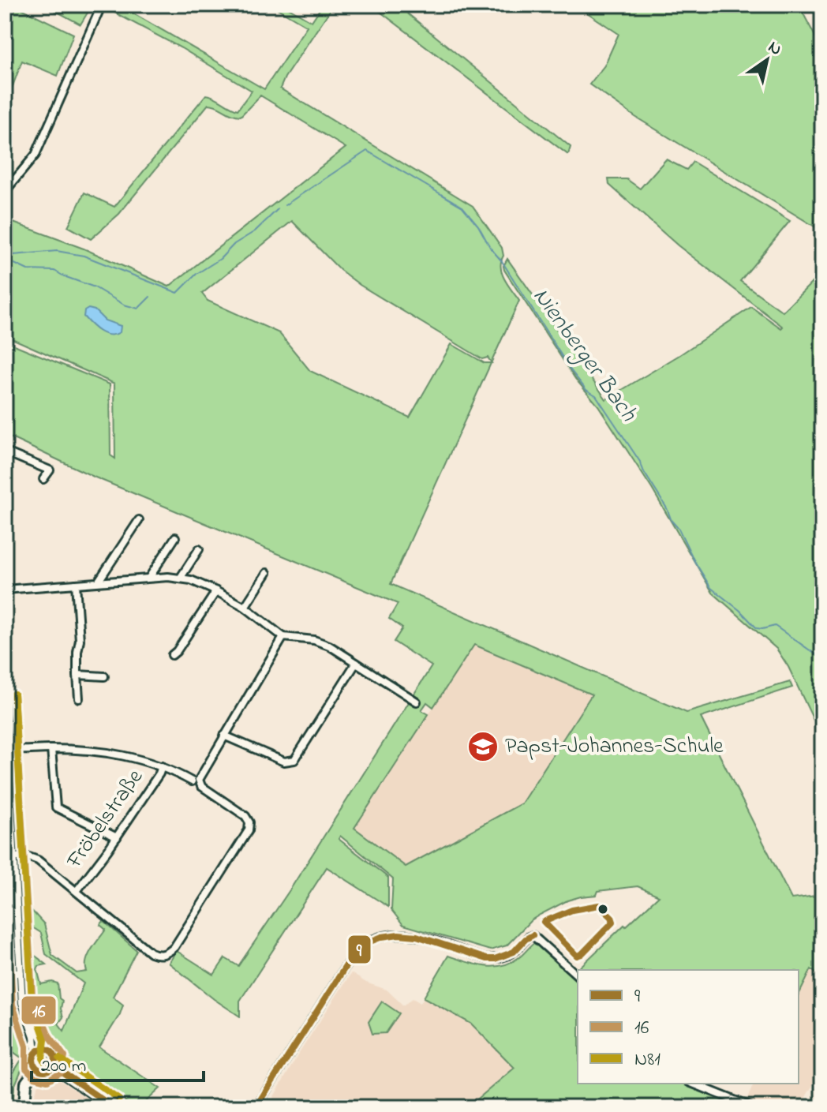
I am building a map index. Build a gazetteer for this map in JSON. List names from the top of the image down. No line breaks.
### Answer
{"streets":{"street":["Fröbelstraße"]},"water":["Nienberger Bach"],"places":{"school or university":["Papst-Johannes-Schule"]},"lines":["transit line 16","transit line N81","transit line 9"],"legend":["9","16","N81"],"scale_bar":"200 m","north":"top right"}
